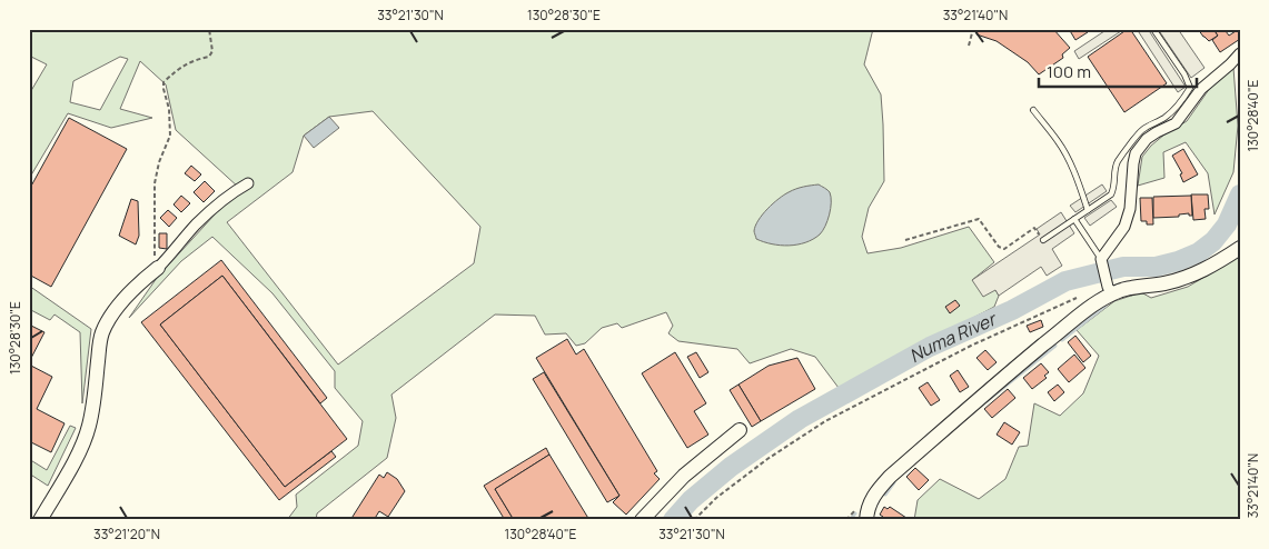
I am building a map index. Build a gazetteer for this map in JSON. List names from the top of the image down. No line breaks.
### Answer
{"water":["Numa River"],"scale_bar":"100 m","coordinates":["33°21'30\"N","130°28'30\"E","33°21'40\"N","130°28'40\"E","33°21'20\"N"]}
